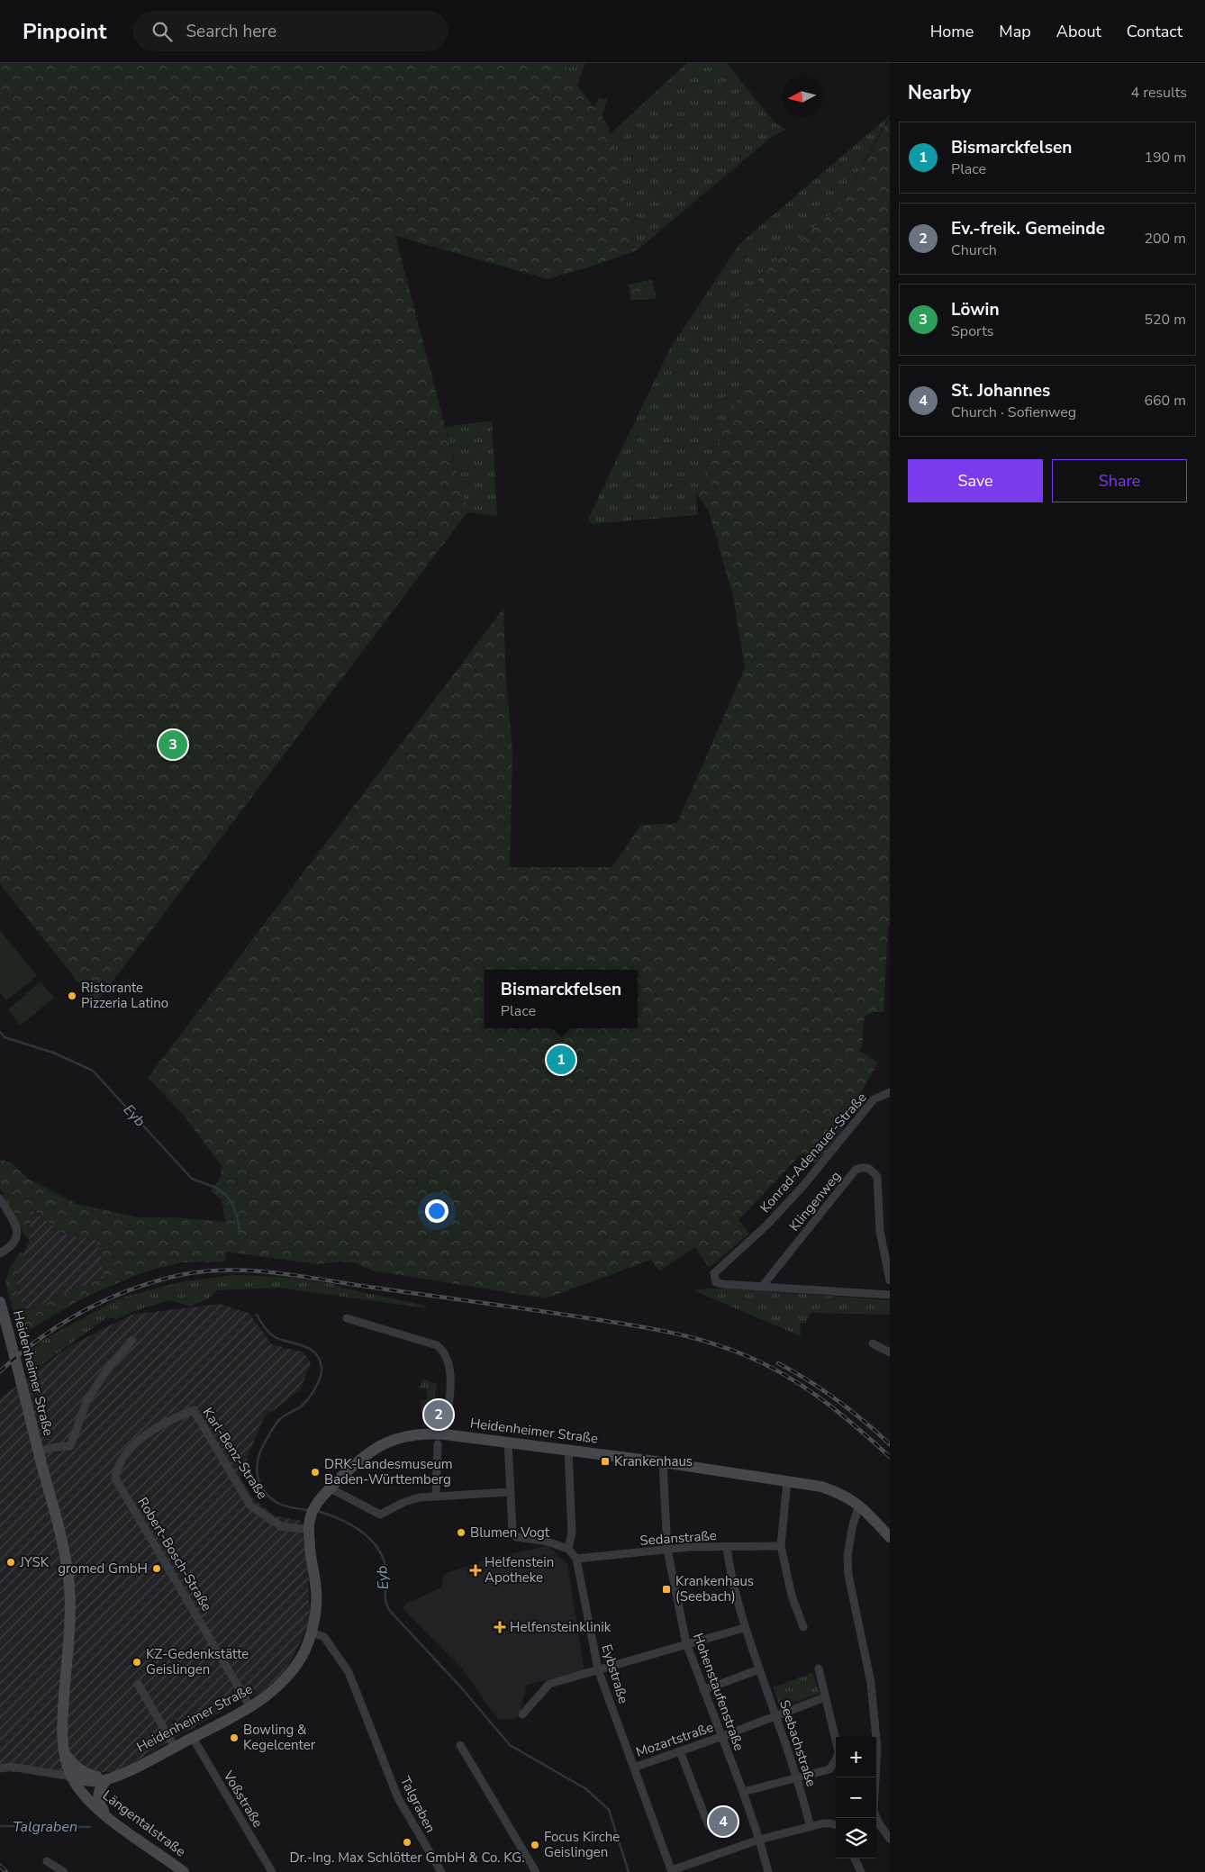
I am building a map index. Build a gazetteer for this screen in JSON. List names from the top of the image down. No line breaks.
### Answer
{"streets":{"street":["Konrad-Adenauer-Straße","Klingenweg","Heidenheimer Straße","Karl-Benz-Straße","Sedanstraße","Robert-Bosch-Straße","Eybstraße","Hohenstaufenstraße","Mozartstraße","Seebachstraße","Voßstraße","Talgraben","Längentalstraße"]},"crossings":[["Konrad-Adenauer-Straße","Klingenweg"],["Heidenheimer Straße","Karl-Benz-Straße"],["Heidenheimer Straße","Robert-Bosch-Straße"],["Heidenheimer Straße","Hohenstaufenstraße"],["Heidenheimer Straße","Voßstraße"],["Heidenheimer Straße","Talgraben"],["Heidenheimer Straße","Längentalstraße"],["Karl-Benz-Straße","Robert-Bosch-Straße"],["Sedanstraße","Eybstraße"],["Sedanstraße","Hohenstaufenstraße"],["Sedanstraße","Seebachstraße"],["Eybstraße","Mozartstraße"],["Hohenstaufenstraße","Mozartstraße"],["Mozartstraße","Seebachstraße"]],"water":["Eyb","Talgraben"],"places":{"other":["Ristorante Pizzeria Latino","DRK-Landesmuseum Baden-Württemberg","Blumen Vogt","JYSK","gromed GmbH","KZ-Gedenkstätte Geislingen","Bowling & Kegelcenter","Dr.-Ing. Max Schlötter GmbH & Co. KG.","Focus Kirche Geislingen"],"transit":["Krankenhaus","Krankenhaus (Seebach)"],"health":["Helfenstein Apotheke","Helfensteinklinik"]},"north":"left","page":{"header":"Pinpoint","search":"Search here","nav":["Home","Map","About","Contact"],"heading":["Nearby","4 results"],"list":[{"mark":"1","name":"Bismarckfelsen","note":"Place","value":"190 m"},{"mark":"2","name":"Ev.-freik. Gemeinde","note":"Church","value":"200 m"},{"mark":"3","name":"Löwin","note":"Sports","value":"520 m"},{"mark":"4","name":"St. Johannes","note":"Church · Sofienweg","value":"660 m"}],"buttons":["Save","Share"],"pins":["3","1","2","4"],"popup":["Bismarckfelsen","Place"],"map_buttons":["+","−"]}}
